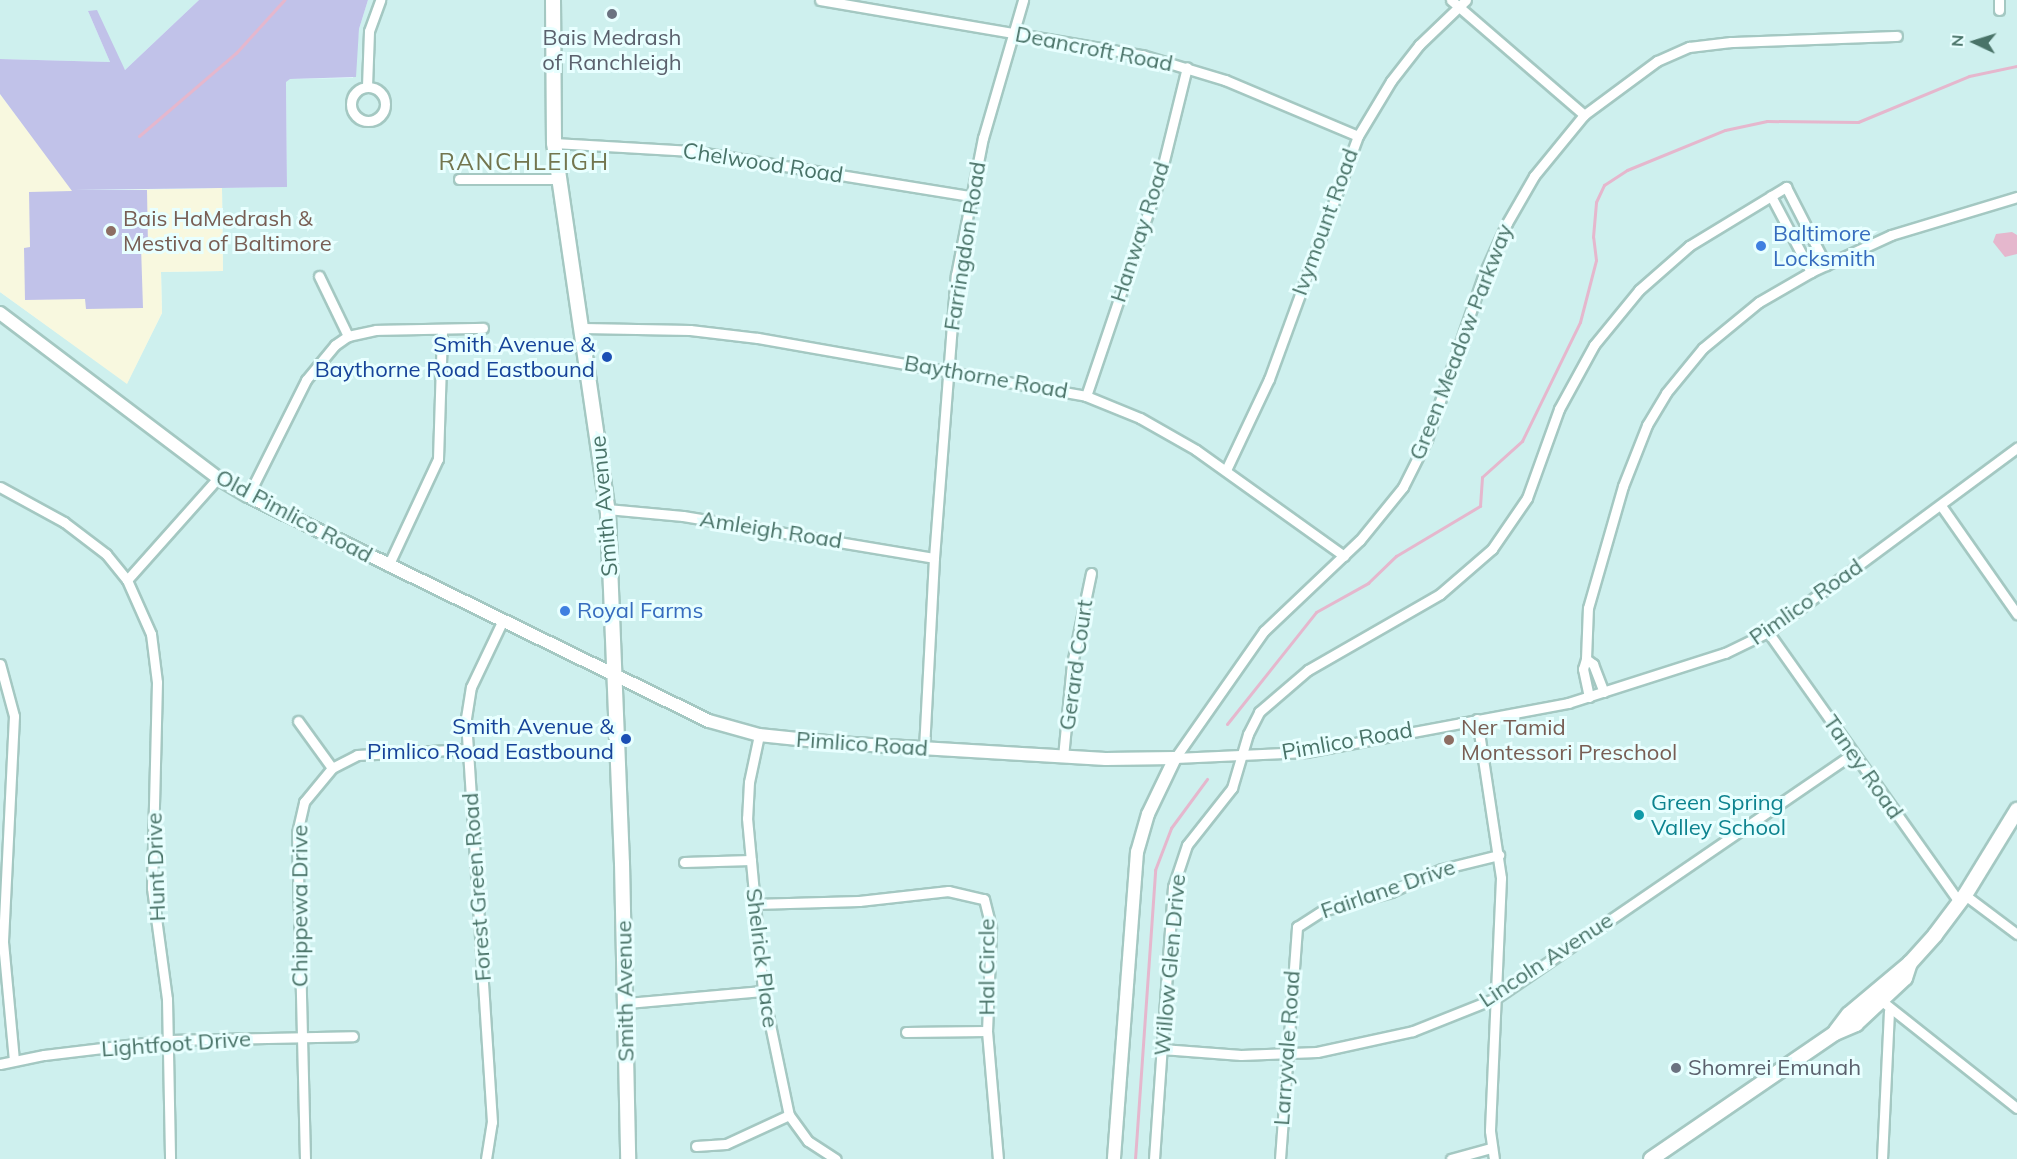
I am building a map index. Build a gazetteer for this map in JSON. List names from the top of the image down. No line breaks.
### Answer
{"streets":{"main road":["Smith Avenue"],"street":["Deancroft Road","Chelwood Road","Ivymount Road","Hanway Road","Farringdon Road","Green Meadow Parkway","Baythorne Road","Old Pimlico Road","Amleigh Road","Pimlico Road","Gerard Court","Taney Road","Hunt Drive","Forest Green Road","Fairlane Drive","Chippewa Drive","Shelrick Place","Lincoln Avenue","Willow Glen Drive","Hal Circle","Lightfoot Drive","Larryvale Road"]},"crossings":[["Deancroft Road","Ivymount Road"],["Deancroft Road","Hanway Road"],["Deancroft Road","Farringdon Road"],["Chelwood Road","Farringdon Road"],["Chelwood Road","Smith Avenue"],["Ivymount Road","Baythorne Road"],["Hanway Road","Baythorne Road"],["Farringdon Road","Baythorne Road"],["Farringdon Road","Amleigh Road"],["Farringdon Road","Pimlico Road"],["Green Meadow Parkway","Baythorne Road"],["Green Meadow Parkway","Pimlico Road"],["Green Meadow Parkway","Willow Glen Drive"],["Baythorne Road","Smith Avenue"],["Smith Avenue","Old Pimlico Road"],["Smith Avenue","Amleigh Road"],["Smith Avenue","Pimlico Road"],["Old Pimlico Road","Pimlico Road"],["Old Pimlico Road","Forest Green Road"],["Pimlico Road","Gerard Court"],["Pimlico Road","Taney Road"],["Pimlico Road","Shelrick Place"],["Pimlico Road","Willow Glen Drive"],["Taney Road","Lincoln Avenue"],["Hunt Drive","Lightfoot Drive"],["Forest Green Road","Chippewa Drive"],["Fairlane Drive","Larryvale Road"],["Chippewa Drive","Lightfoot Drive"],["Shelrick Place","Hal Circle"],["Lincoln Avenue","Willow Glen Drive"],["Lincoln Avenue","Larryvale Road"]],"districts":["RANCHLEIGH"],"places":["Bais Medrash of Ranchleigh","Bais HaMedrash & Mestiva of Baltimore","Baltimore Locksmith","Smith Avenue & Baythorne Road Eastbound","Royal Farms","Smith Avenue & Pimlico Road Eastbound","Ner Tamid Montessori Preschool","Green Spring Valley School","Shomrei Emunah"],"north":"left"}
